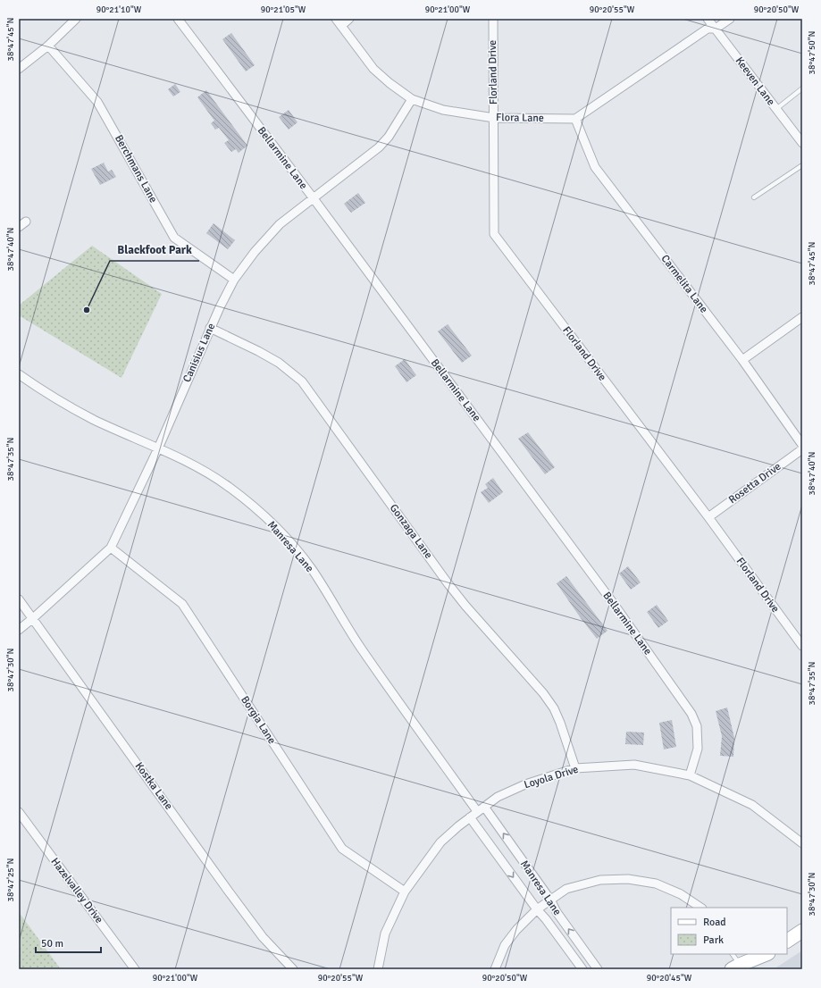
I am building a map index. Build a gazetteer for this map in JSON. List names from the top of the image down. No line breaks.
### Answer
{"streets":{"street":["Florland Drive","Keeven Lane","Flora Lane","Bellarmine Lane","Berchmans Lane","Carmelita Lane","Canisius Lane","Rosetta Drive","Gonzaga Lane","Manresa Lane","Borgia Lane","Loyola Drive","Kostka Lane","Hazelvalley Drive"]},"crossings":[["Florland Drive","Flora Lane"],["Florland Drive","Rosetta Drive"],["Flora Lane","Carmelita Lane"],["Flora Lane","Canisius Lane"],["Bellarmine Lane","Canisius Lane"],["Bellarmine Lane","Loyola Drive"],["Berchmans Lane","Canisius Lane"],["Canisius Lane","Gonzaga Lane"],["Canisius Lane","Manresa Lane"],["Canisius Lane","Borgia Lane"],["Canisius Lane","Kostka Lane"],["Gonzaga Lane","Loyola Drive"],["Manresa Lane","Loyola Drive"],["Borgia Lane","Loyola Drive"]],"places":["Blackfoot Park"],"legend":["Road","Park"],"scale_bar":"50 m","coordinates":["90°21'10\"W","90°21'05\"W","90°21'00\"W","90°20'55\"W","90°20'50\"W","38°47'45\"N","38°47'50\"N","38°47'40\"N","38°47'35\"N","38°47'30\"N","38°47'25\"N","90°20'45\"W"]}
